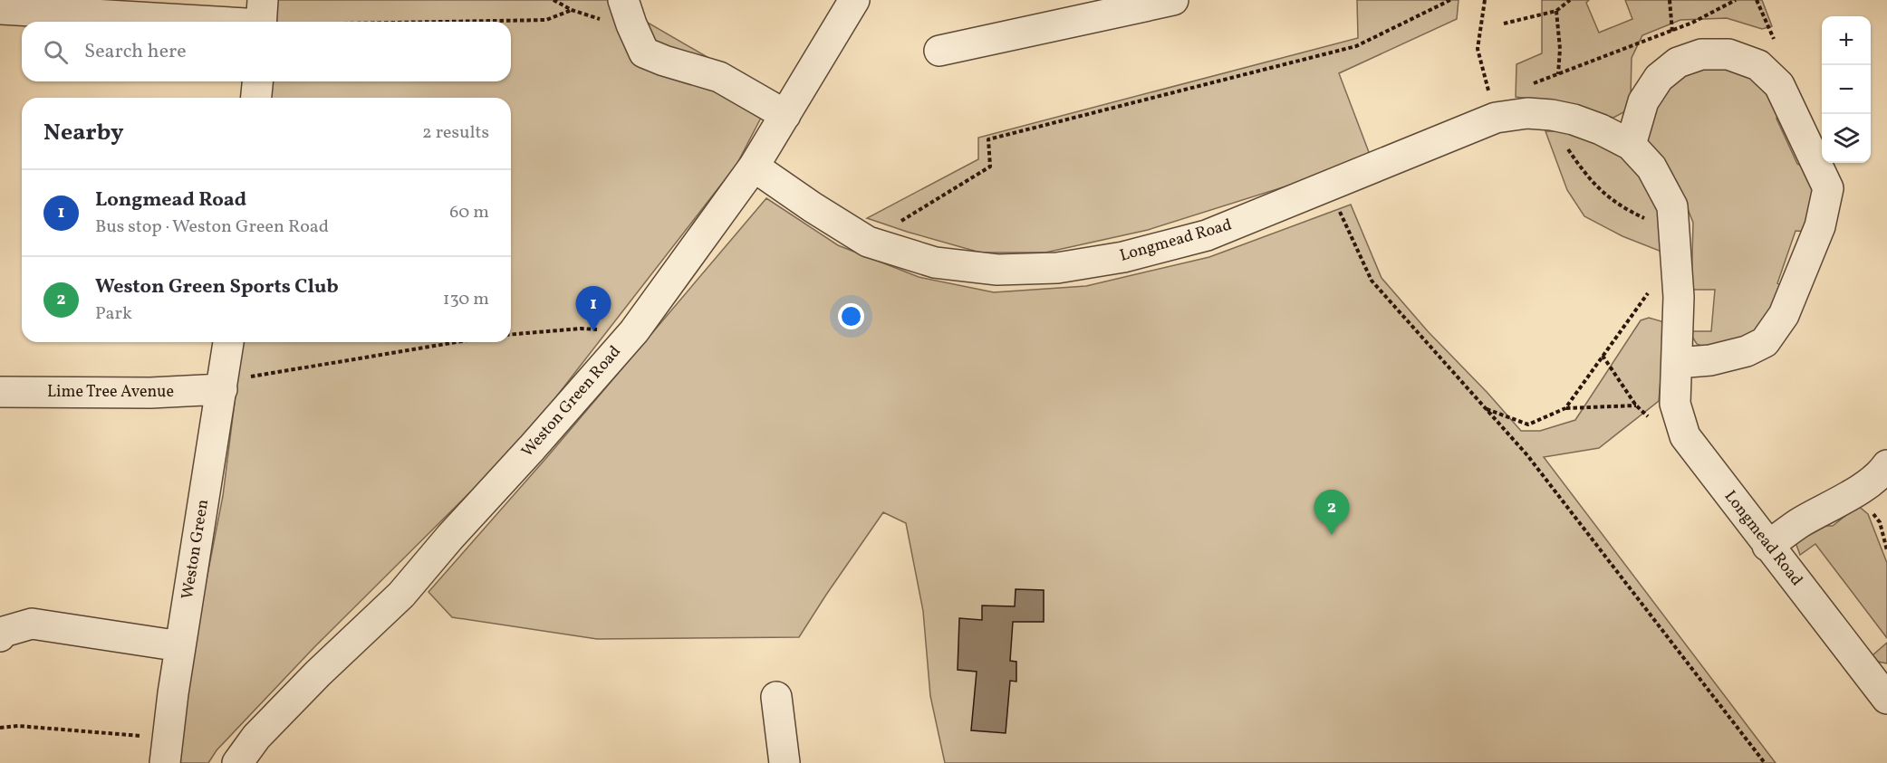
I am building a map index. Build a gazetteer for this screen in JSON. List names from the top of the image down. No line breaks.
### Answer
{"streets":{"street":["Longmead Road","Lime Tree Avenue","Weston Green Road","Weston Green"]},"crossings":[["Longmead Road","Weston Green Road"],["Lime Tree Avenue","Weston Green"]],"page":{"map_buttons":["+","−"],"search":"Search here","heading":["Nearby","2 results"],"list":[{"mark":"1","name":"Longmead Road","note":"Bus stop · Weston Green Road","value":"60 m"},{"mark":"2","name":"Weston Green Sports Club","note":"Park","value":"130 m"}],"pins":["1","2"]}}
